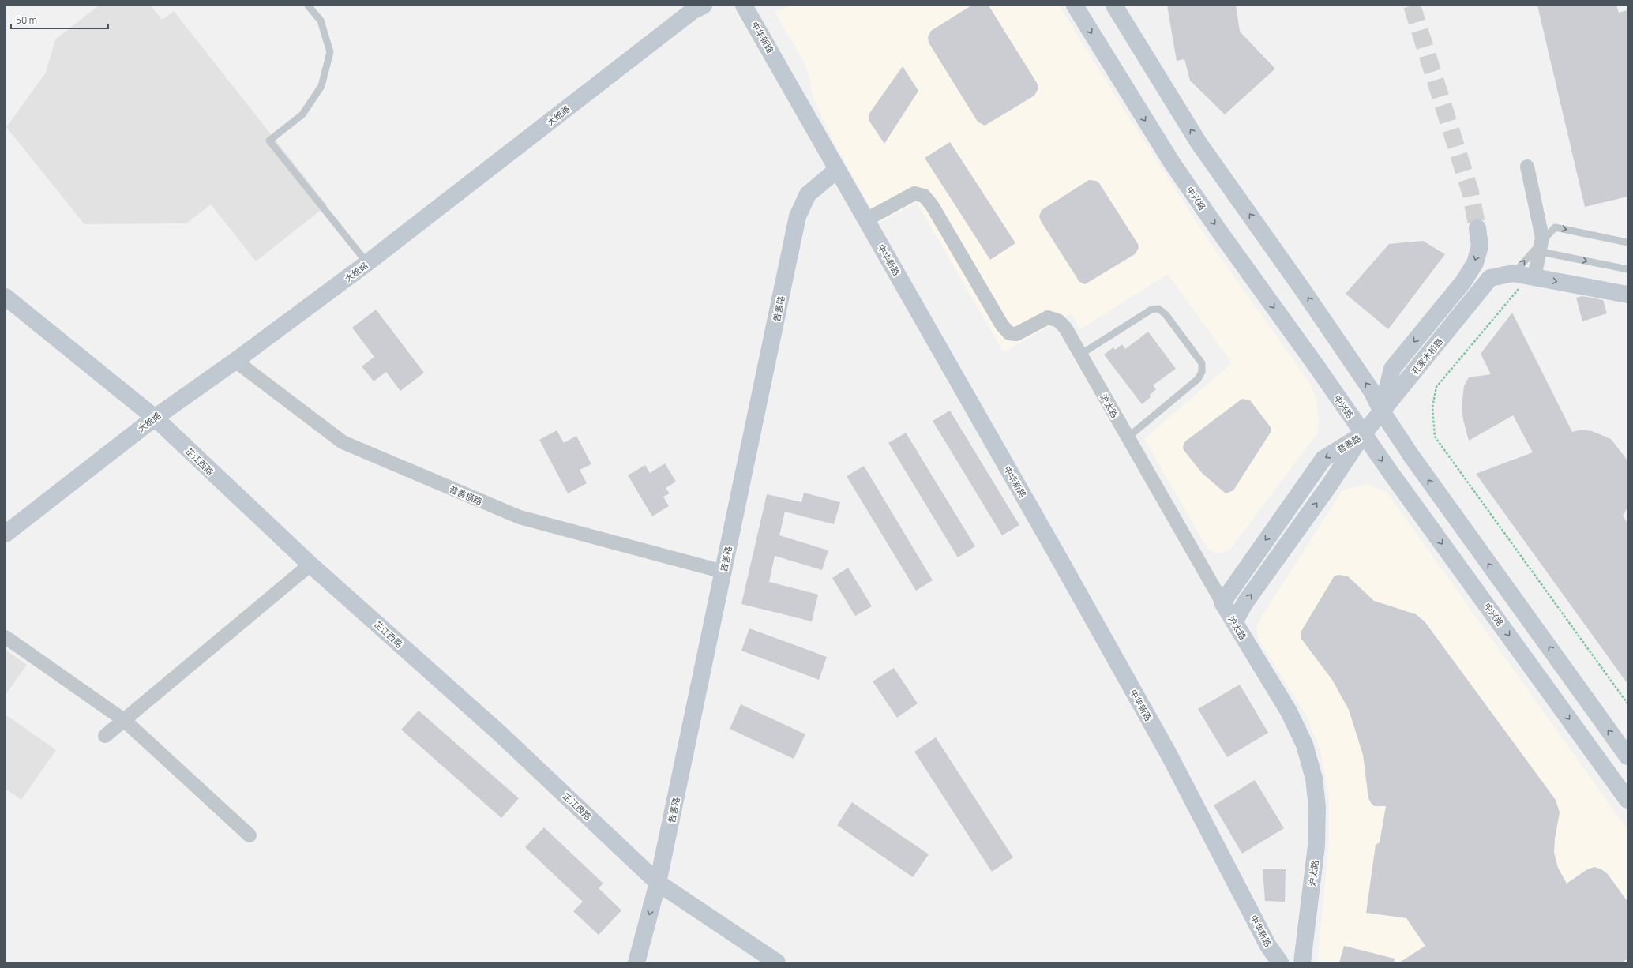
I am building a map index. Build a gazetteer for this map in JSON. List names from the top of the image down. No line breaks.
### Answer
{"streets":{"street":["中华新路","大统路","中兴路","普善路","孔家木桥路","沪太路","芷江西路","普善横路"]},"crossings":[["中华新路","普善路"],["中华新路","沪太路"],["大统路","芷江西路"],["大统路","普善横路"],["中兴路","普善路"],["中兴路","孔家木桥路"],["普善路","孔家木桥路"],["普善路","沪太路"],["普善路","芷江西路"],["普善路","普善横路"]],"scale_bar":"50 m"}
